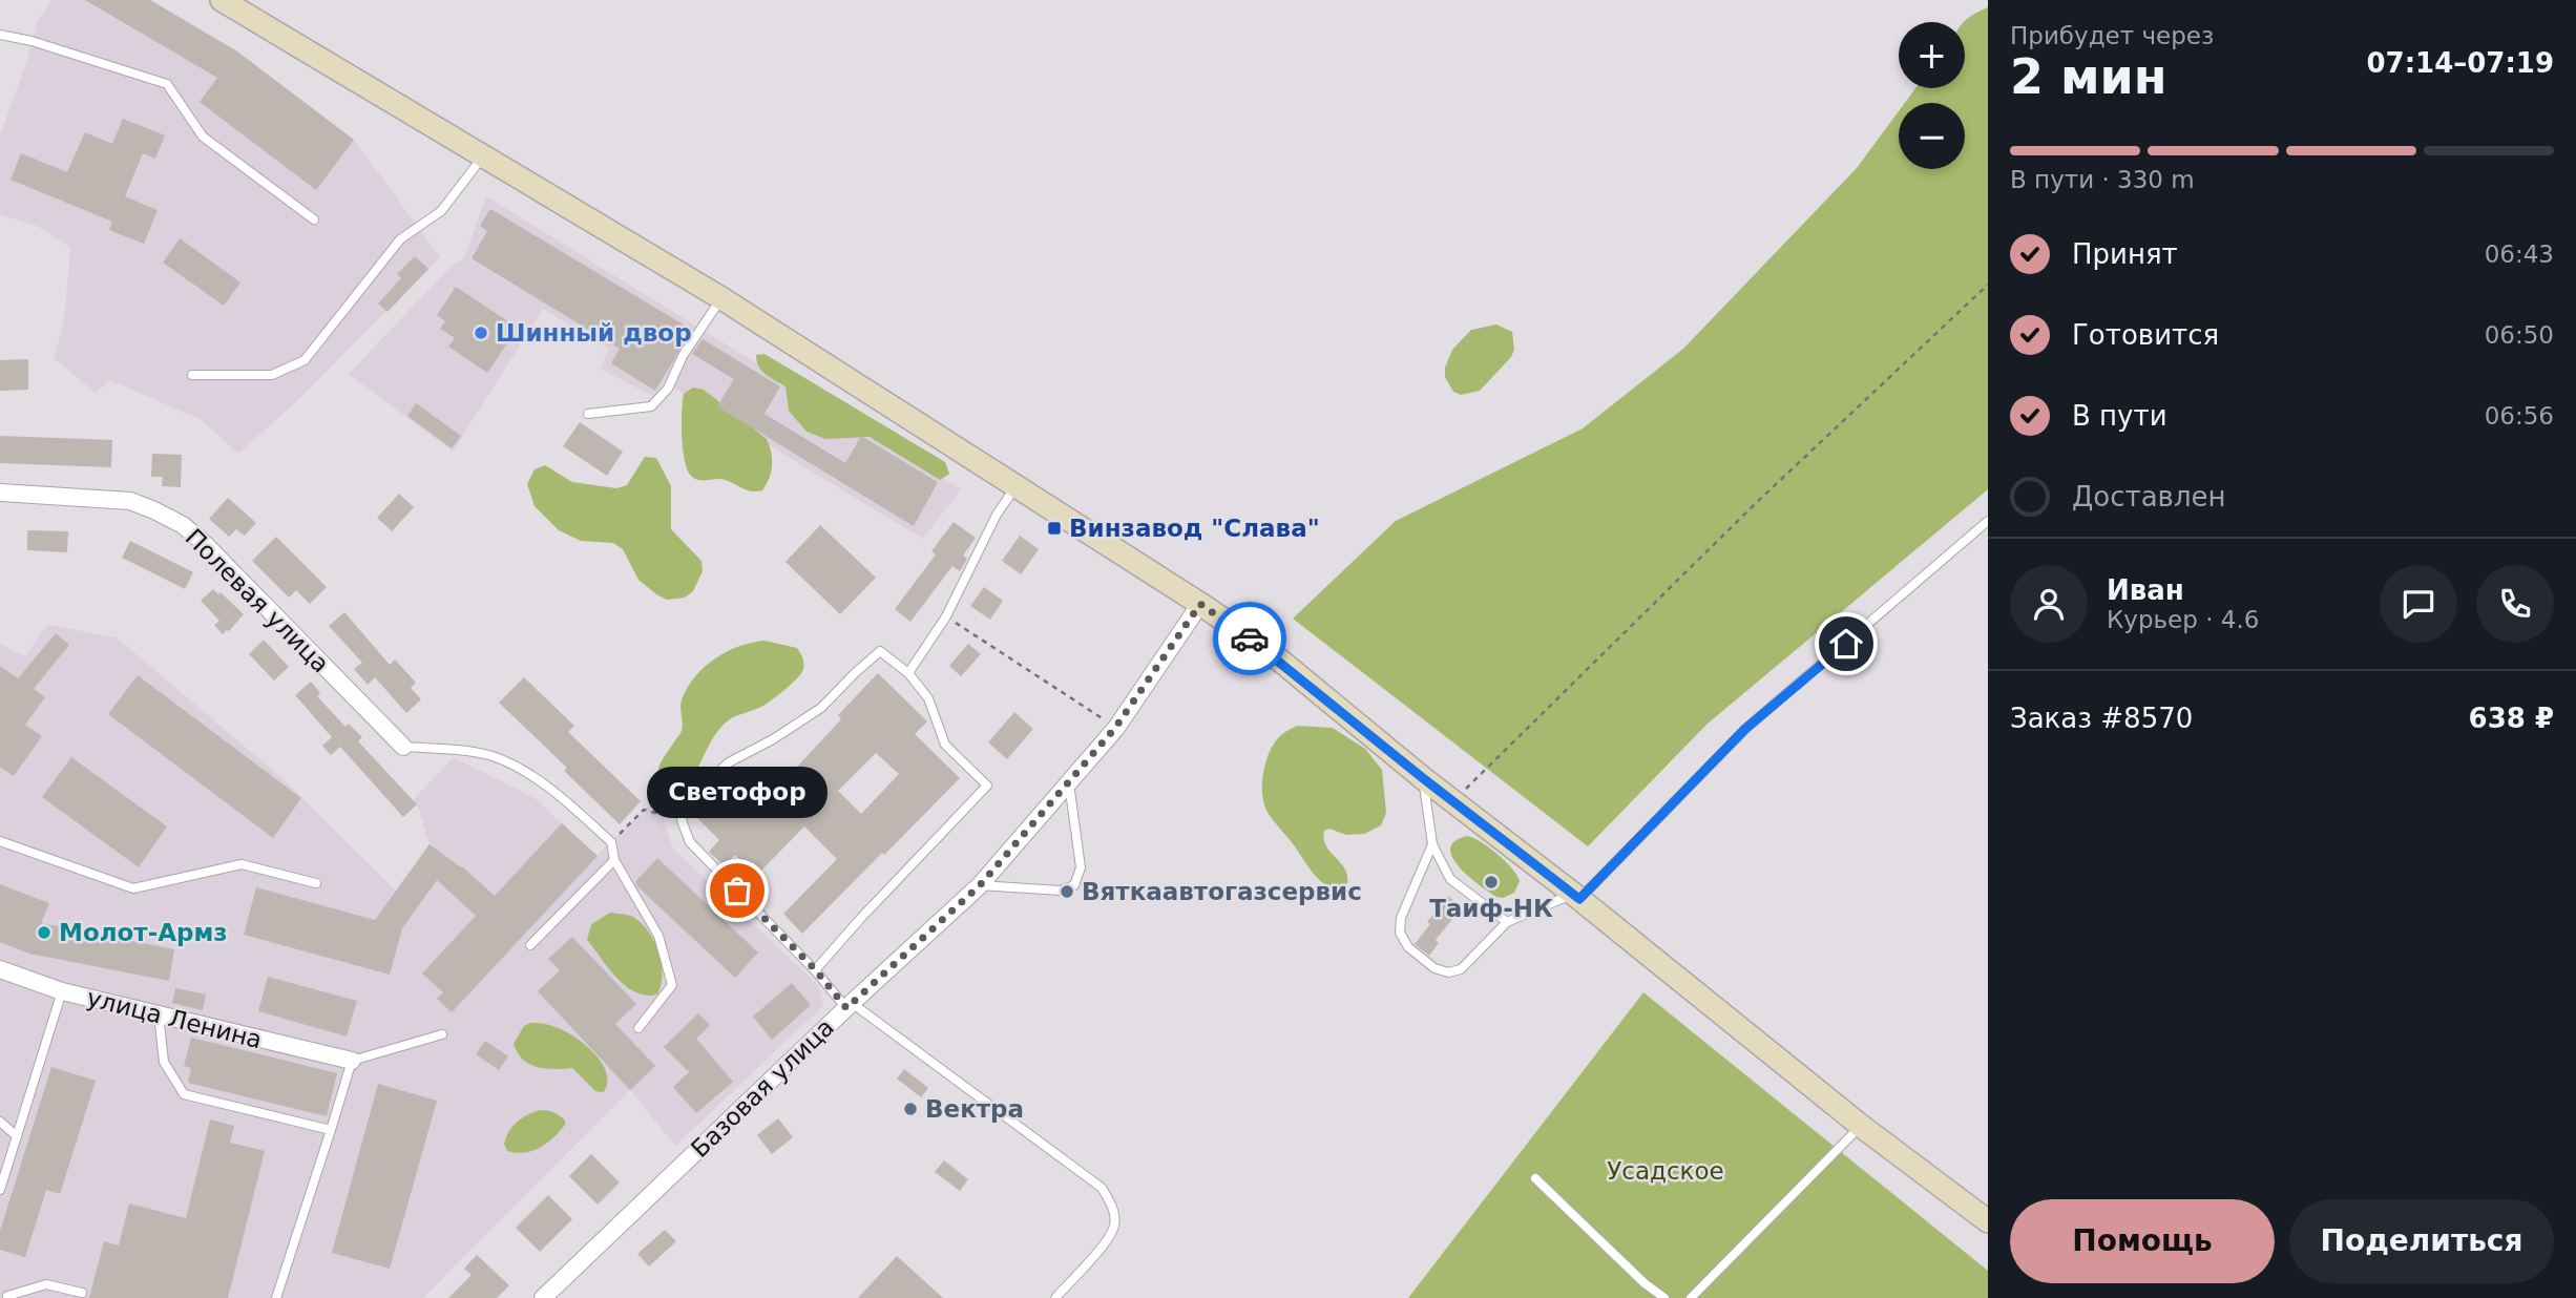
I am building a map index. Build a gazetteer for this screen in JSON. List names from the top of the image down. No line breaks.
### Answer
{"streets":{"street":["Полевая улица","улица Ленина","Базовая улица"]},"parks":["Усадское"],"places":{"other":["Шинный двор","Таиф-НК","Светофор","Вяткаавтогазсервис","Молот-Армз","Вектра"],"transit":["Винзавод \"Слава\""]},"page":{"heading":["2 мин","Прибудет через","07:14–07:19"],"panel":["Иван","Курьер · 4.6","Заказ #8570","638 ₽"],"map_buttons":["+","−"],"bar":"В пути · 330 m","list":[["Принят","06:43"],["Готовится","06:50"],["В пути","06:56"],"Доставлен"],"bubble":"Светофор","buttons":["Помощь","Поделиться"]}}
